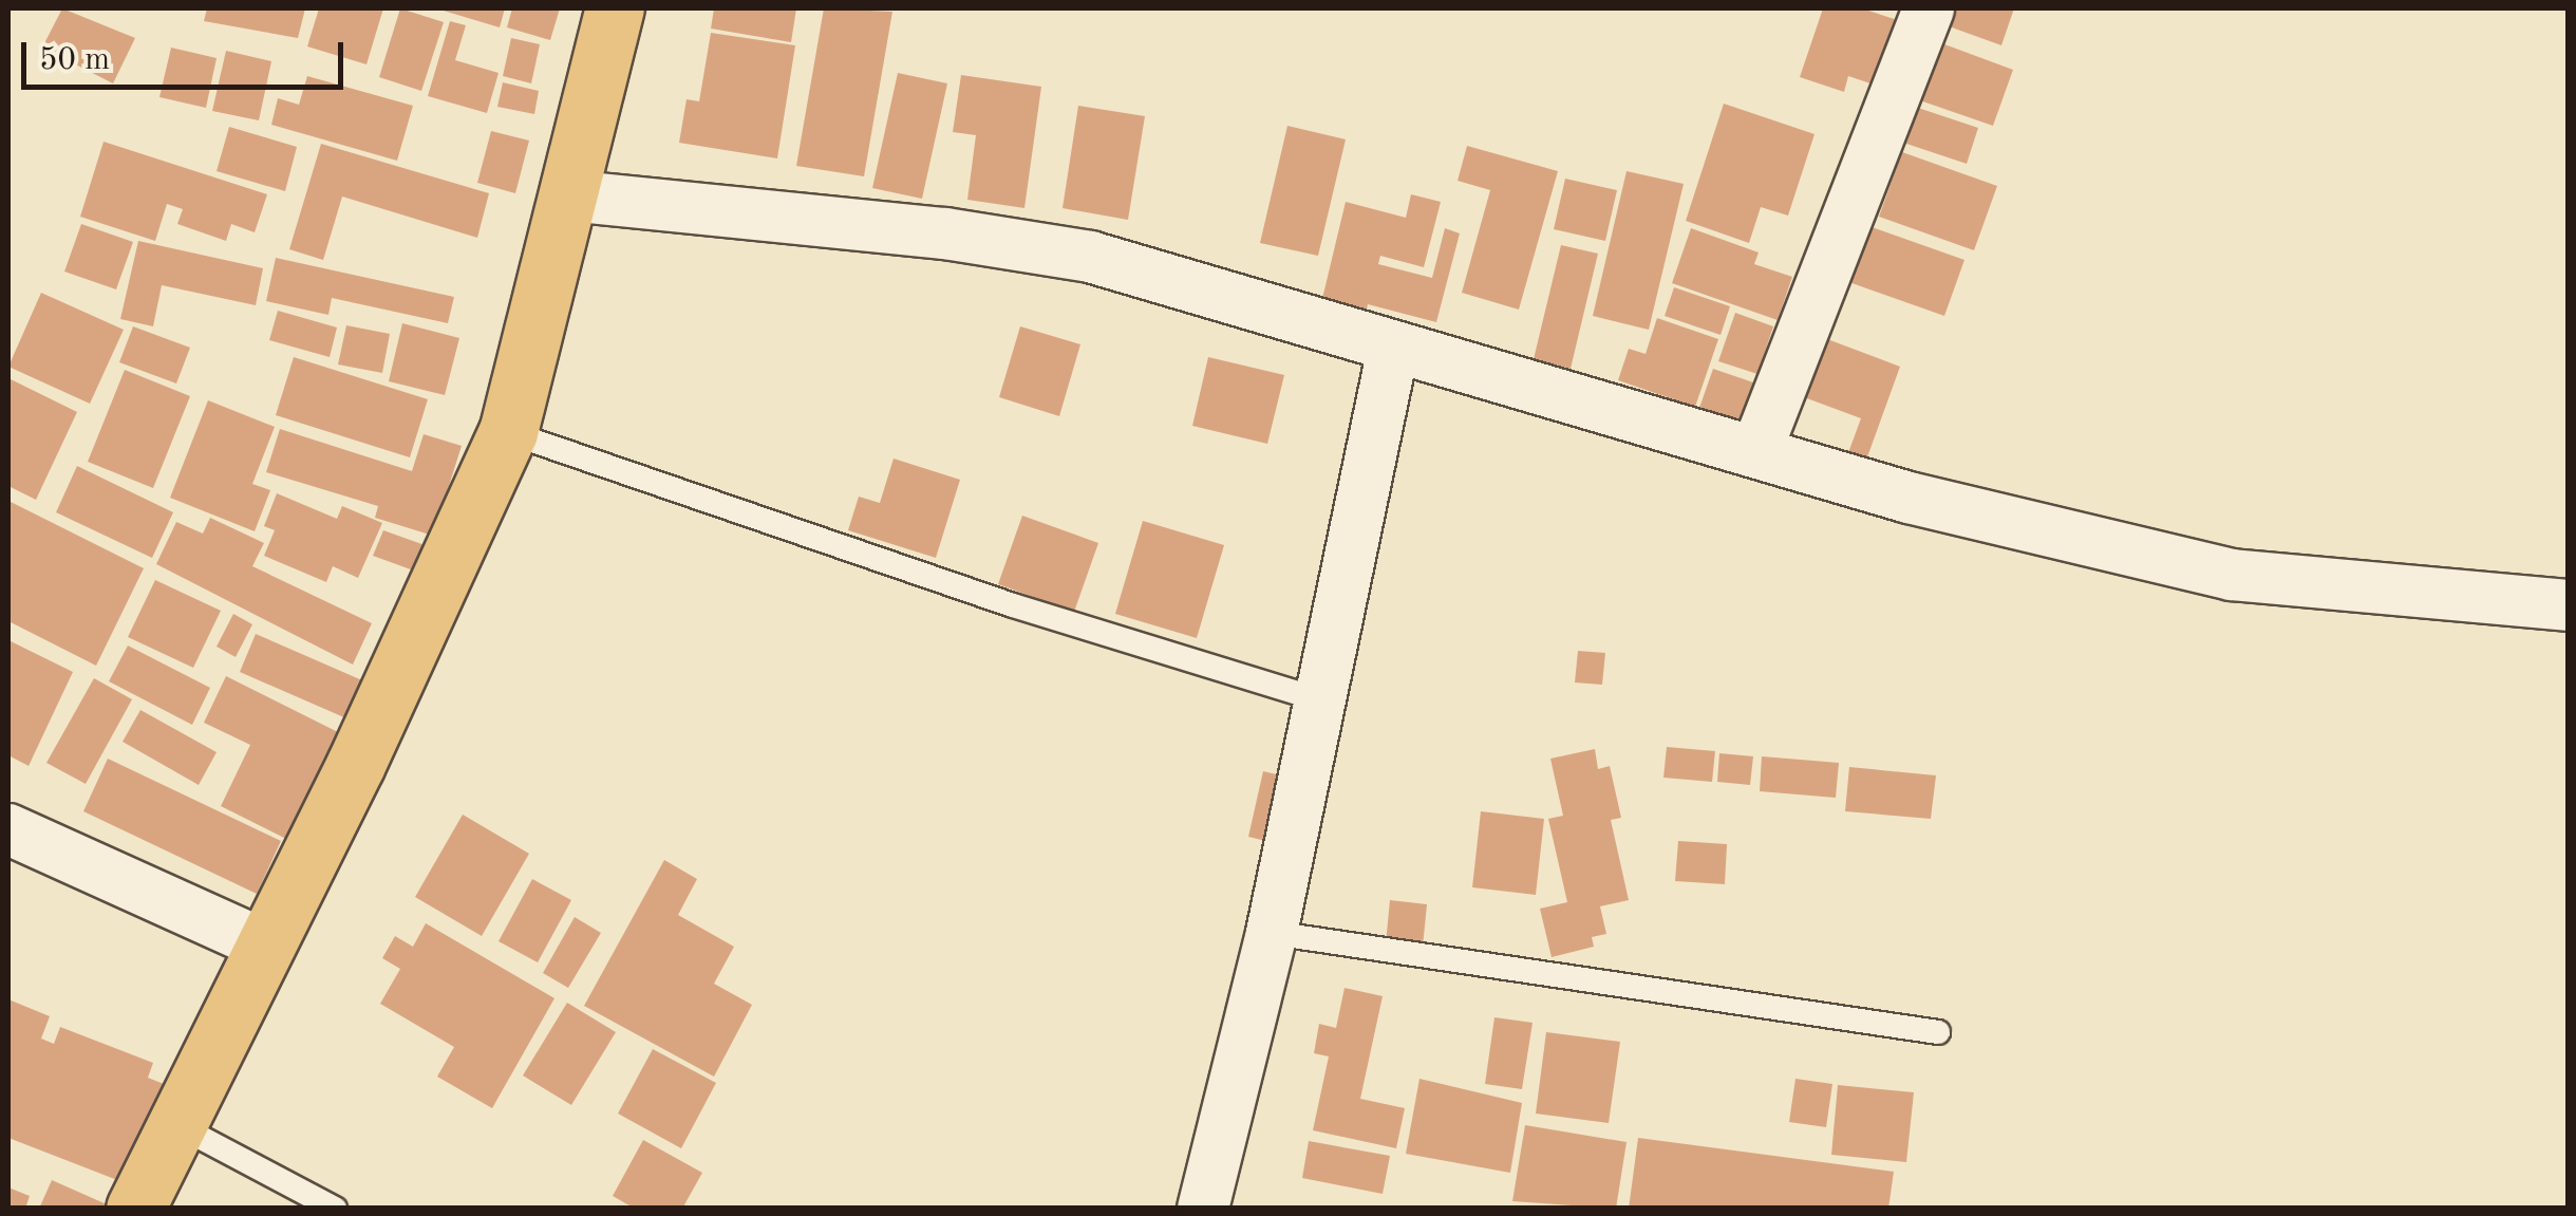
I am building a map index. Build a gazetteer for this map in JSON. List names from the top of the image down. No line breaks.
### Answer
{"scale_bar":"50 m"}
